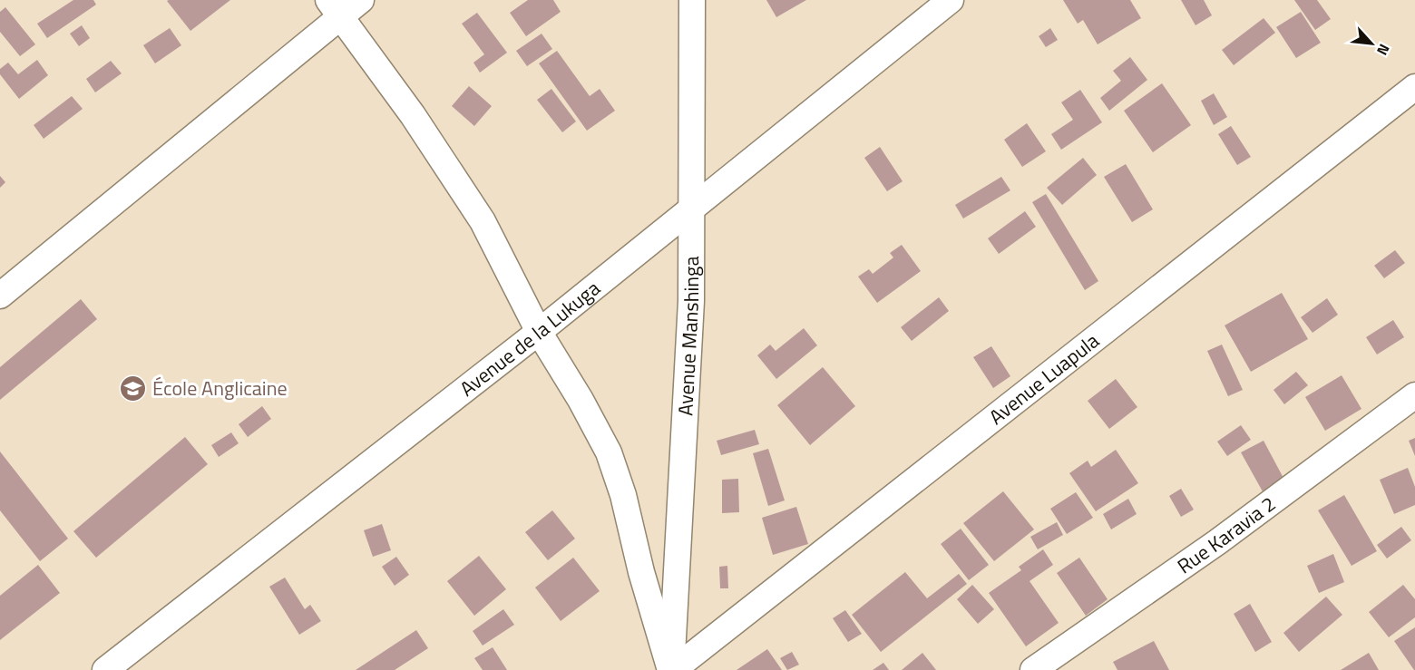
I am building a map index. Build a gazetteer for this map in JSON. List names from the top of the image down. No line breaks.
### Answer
{"streets":{"street":["Avenue Manshinga","Avenue de la Lukuga","Avenue Luapula","Rue Karavia 2"]},"crossings":[["Avenue Manshinga","Avenue de la Lukuga"],["Avenue Manshinga","Avenue Luapula"]],"places":{"school or university":["École Anglicaine"]},"north":"bottom right"}
